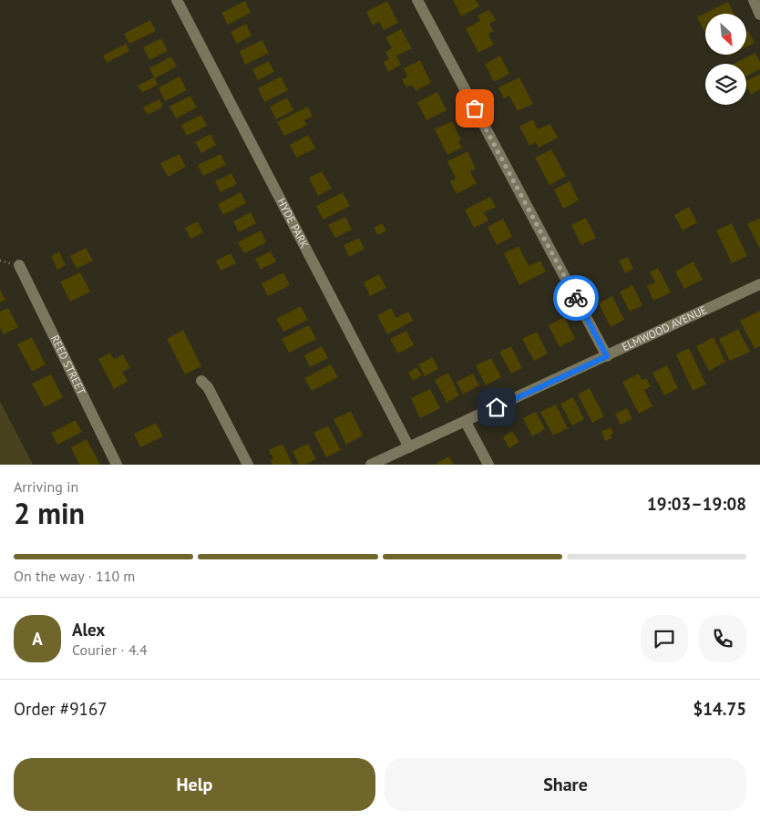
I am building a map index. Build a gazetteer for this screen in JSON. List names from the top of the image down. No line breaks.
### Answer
{"streets":{"street":["HYDE PARK","ELMWOOD AVENUE","REED STREET"]},"crossings":[["HYDE PARK","ELMWOOD AVENUE"]],"north":"bottom right","page":{"heading":["2 min","Arriving in","19:03–19:08"],"panel":["Alex","Courier · 4.4","Order #9167","$14.75"],"bar":"On the way · 110 m","round":"A","buttons":["Help","Share"]}}
